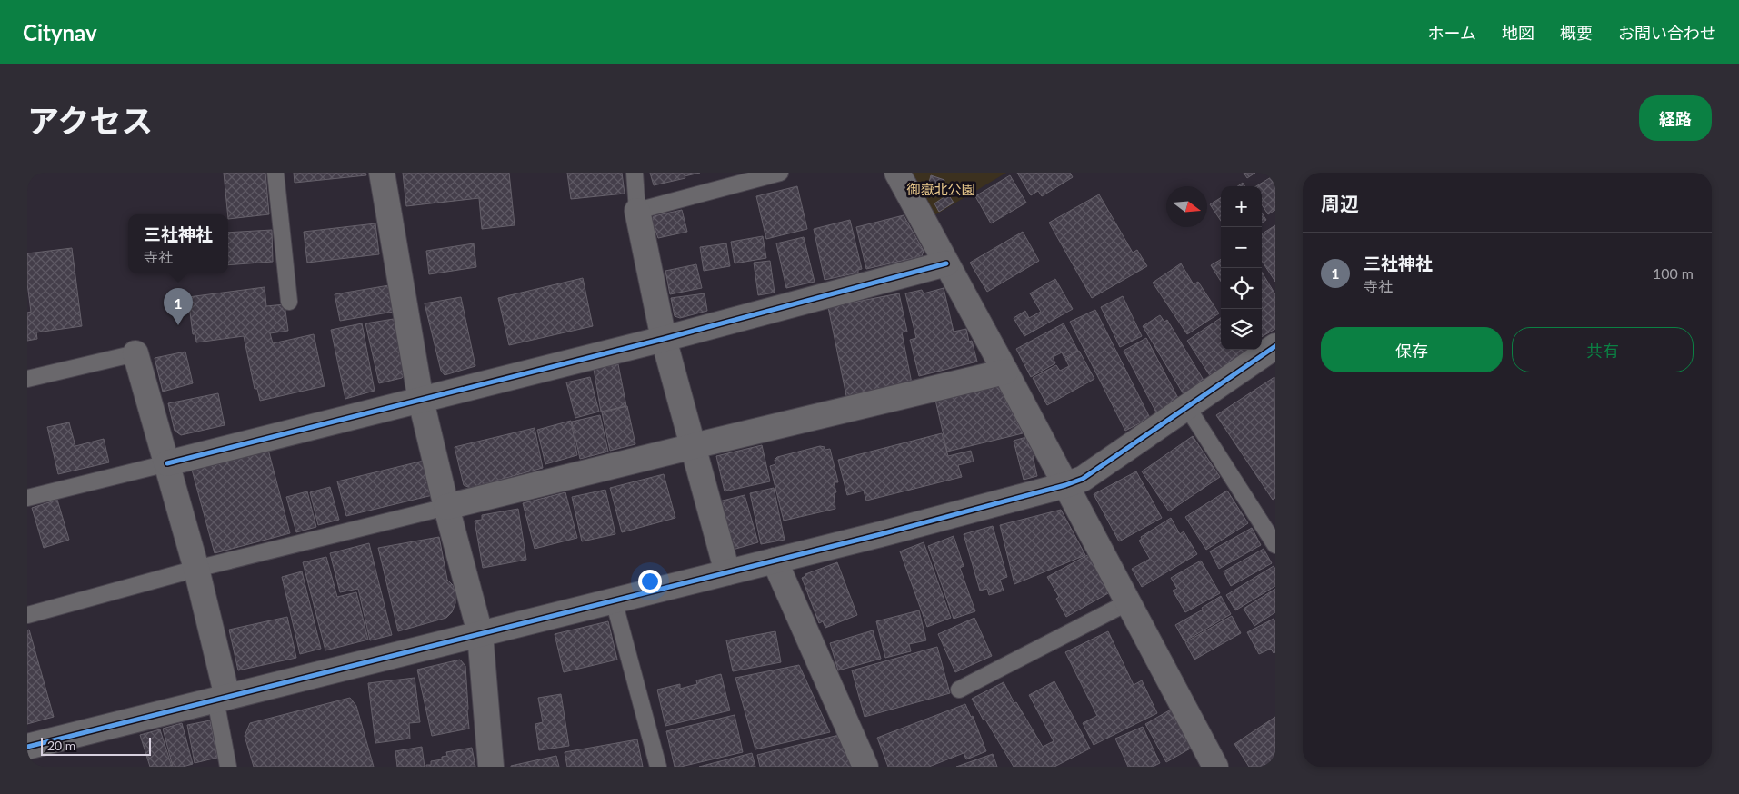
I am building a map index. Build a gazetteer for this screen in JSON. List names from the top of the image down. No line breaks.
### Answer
{"parks":["御嶽北公園"],"scale_bar":"20 m","north":"right","page":{"header":"Citynav","nav":["ホーム","地図","概要","お問い合わせ"],"title":"アクセス","buttons":["経路",["保存","共有"]],"heading":"周辺","map_buttons":["+","−"],"popup":["三社神社","寺社"],"list":[{"mark":"1","name":"三社神社","note":"寺社","value":"100 m"}],"pins":"1","scale":"20 m"}}
